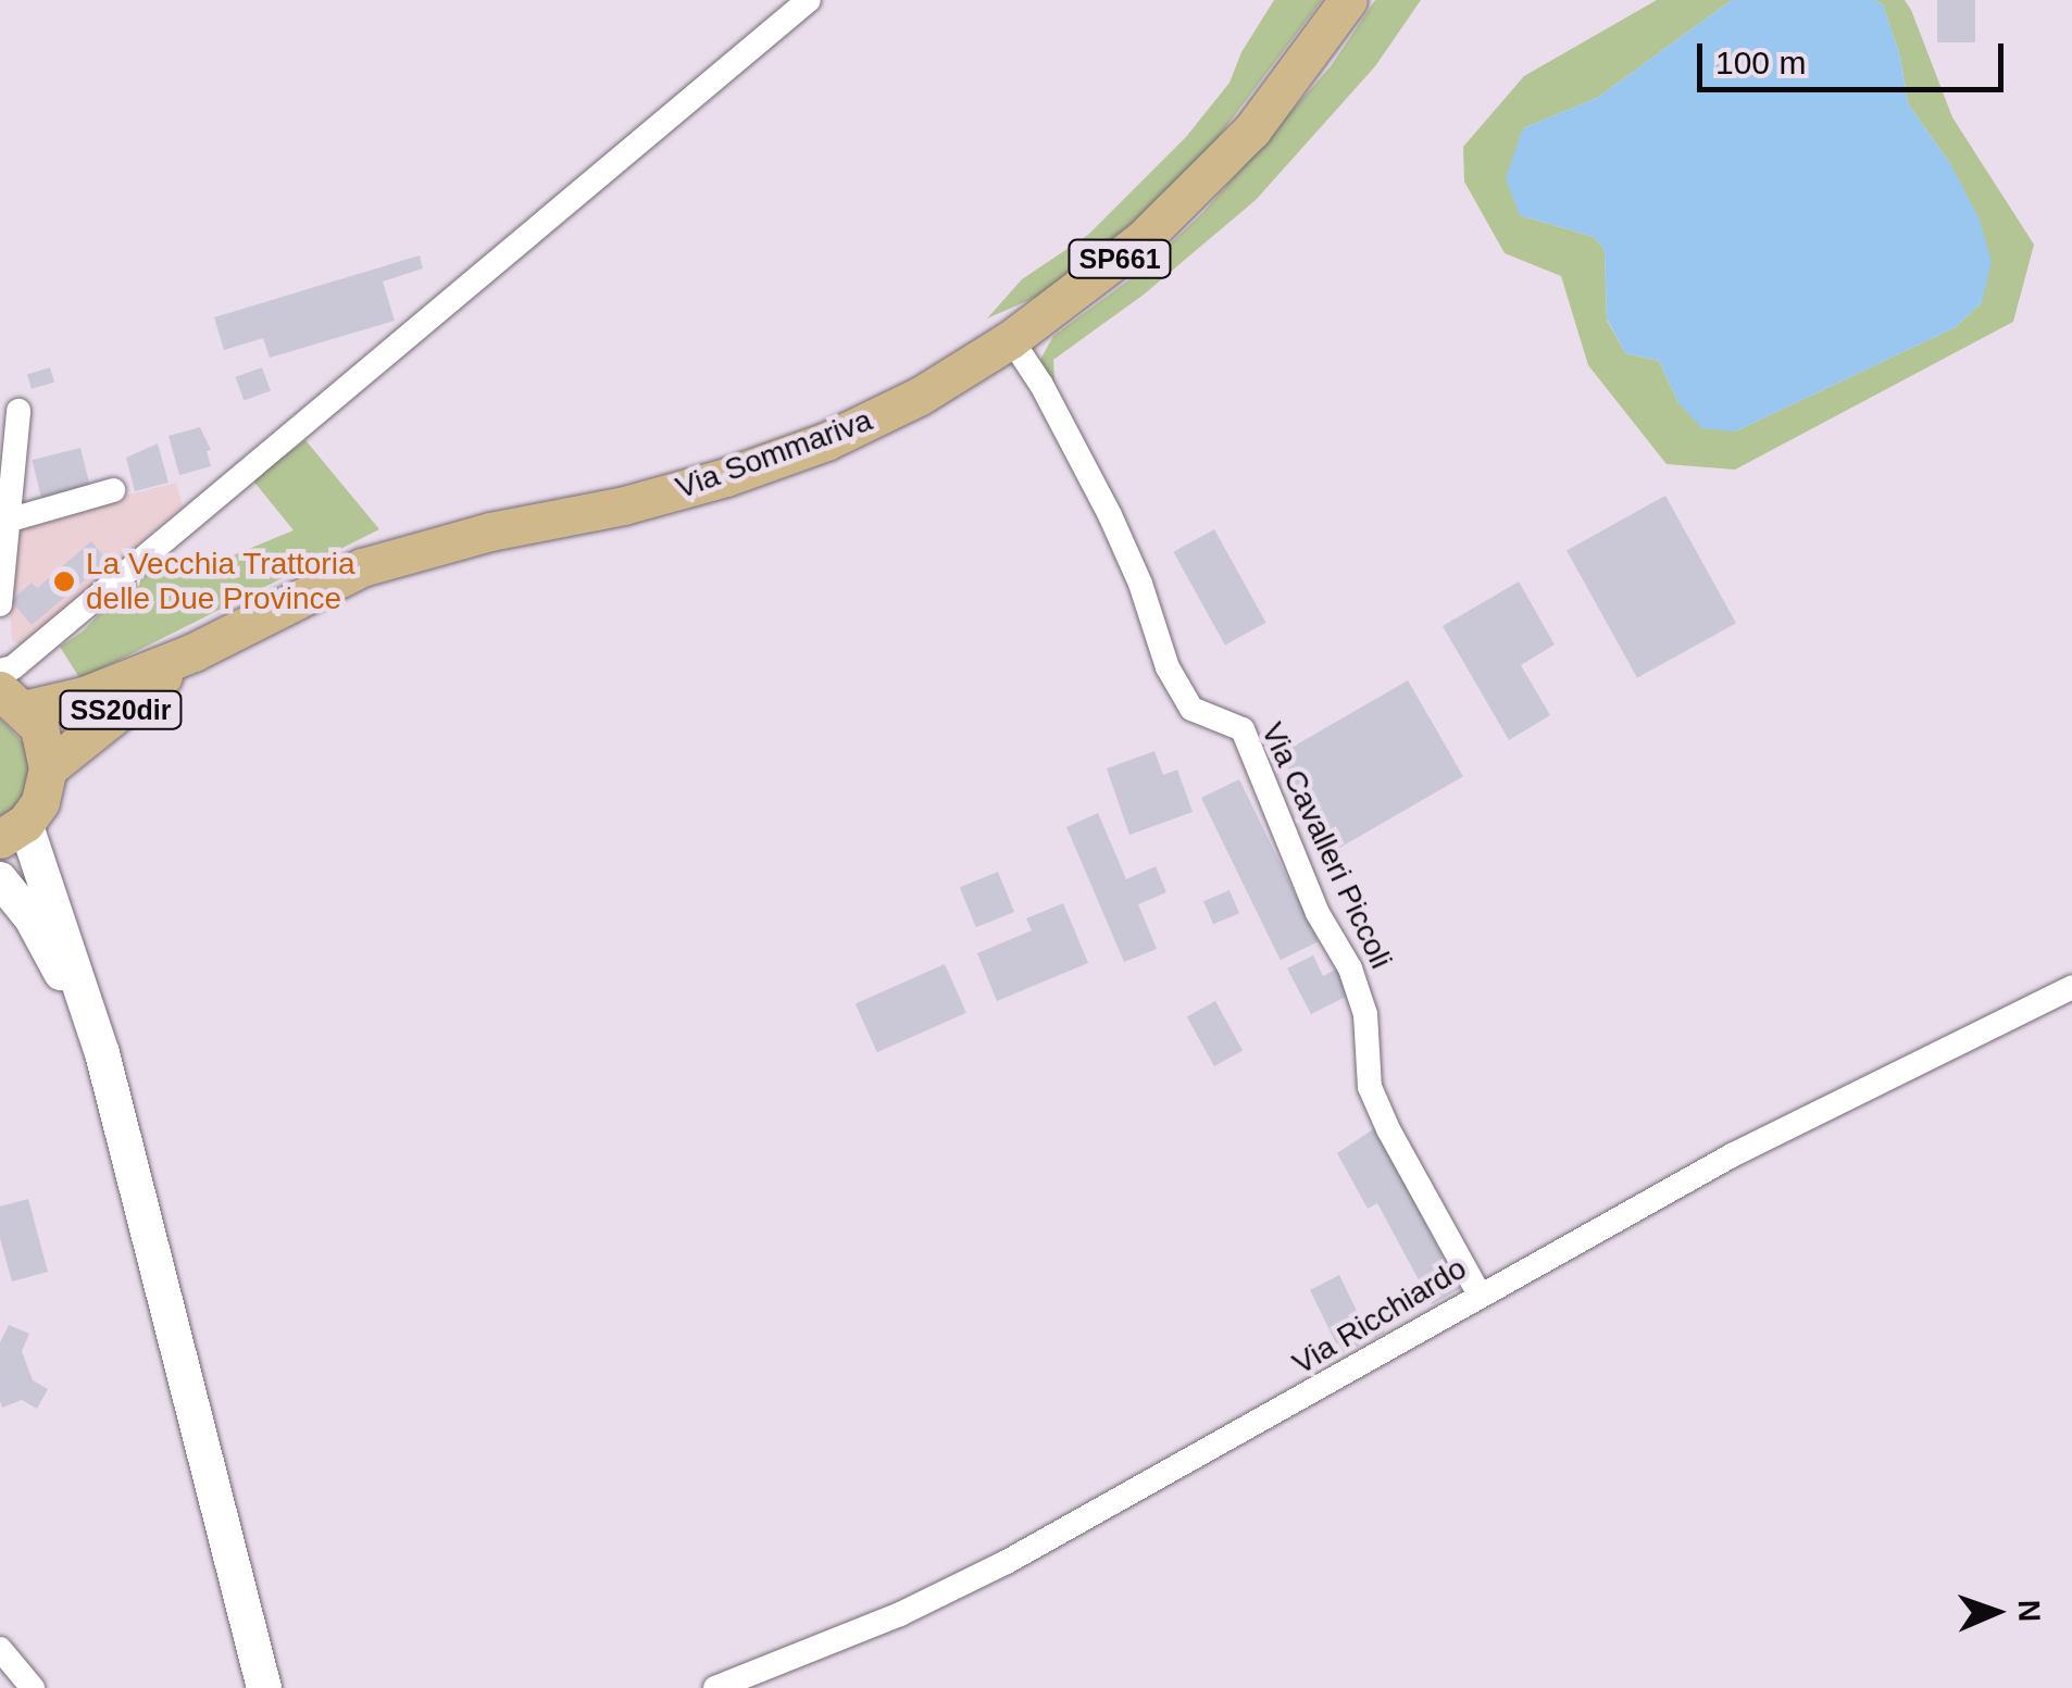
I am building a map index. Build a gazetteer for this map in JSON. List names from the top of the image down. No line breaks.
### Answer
{"streets":{"main road":["SP661","Via Sommariva","SS20dir"],"street":["Via Cavalleri Piccoli","Via Ricchiardo"]},"crossings":[["Via Sommariva","SS20dir"],["Via Sommariva","Via Cavalleri Piccoli"],["Via Cavalleri Piccoli","Via Ricchiardo"]],"places":["La Vecchia Trattoria delle Due Province"],"scale_bar":"100 m","north":"right"}
